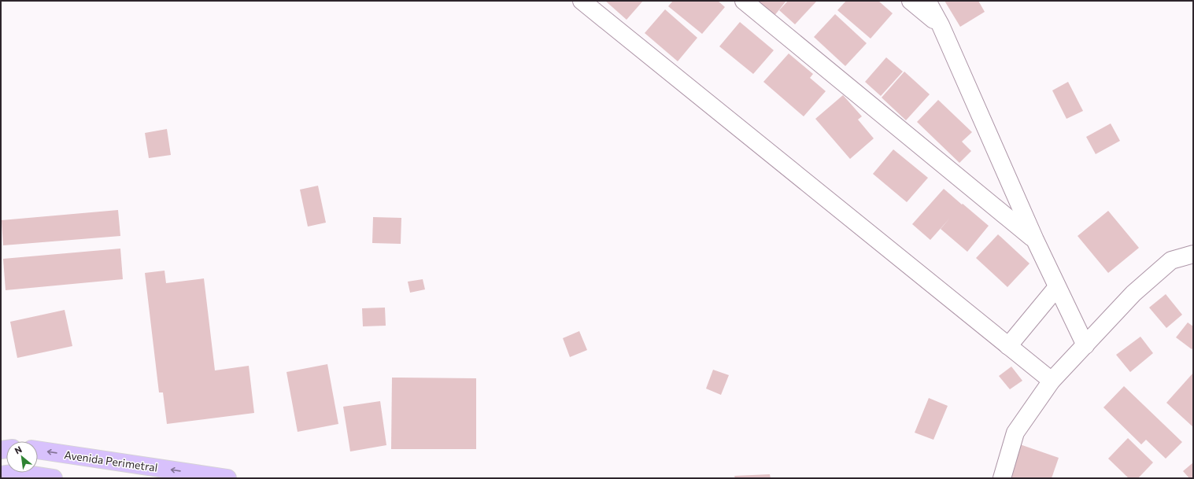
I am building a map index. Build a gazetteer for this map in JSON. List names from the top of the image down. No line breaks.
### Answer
{"streets":{"main road":["Avenida Perimetral"]},"one_way":["Avenida Perimetral"],"north":"top left"}
